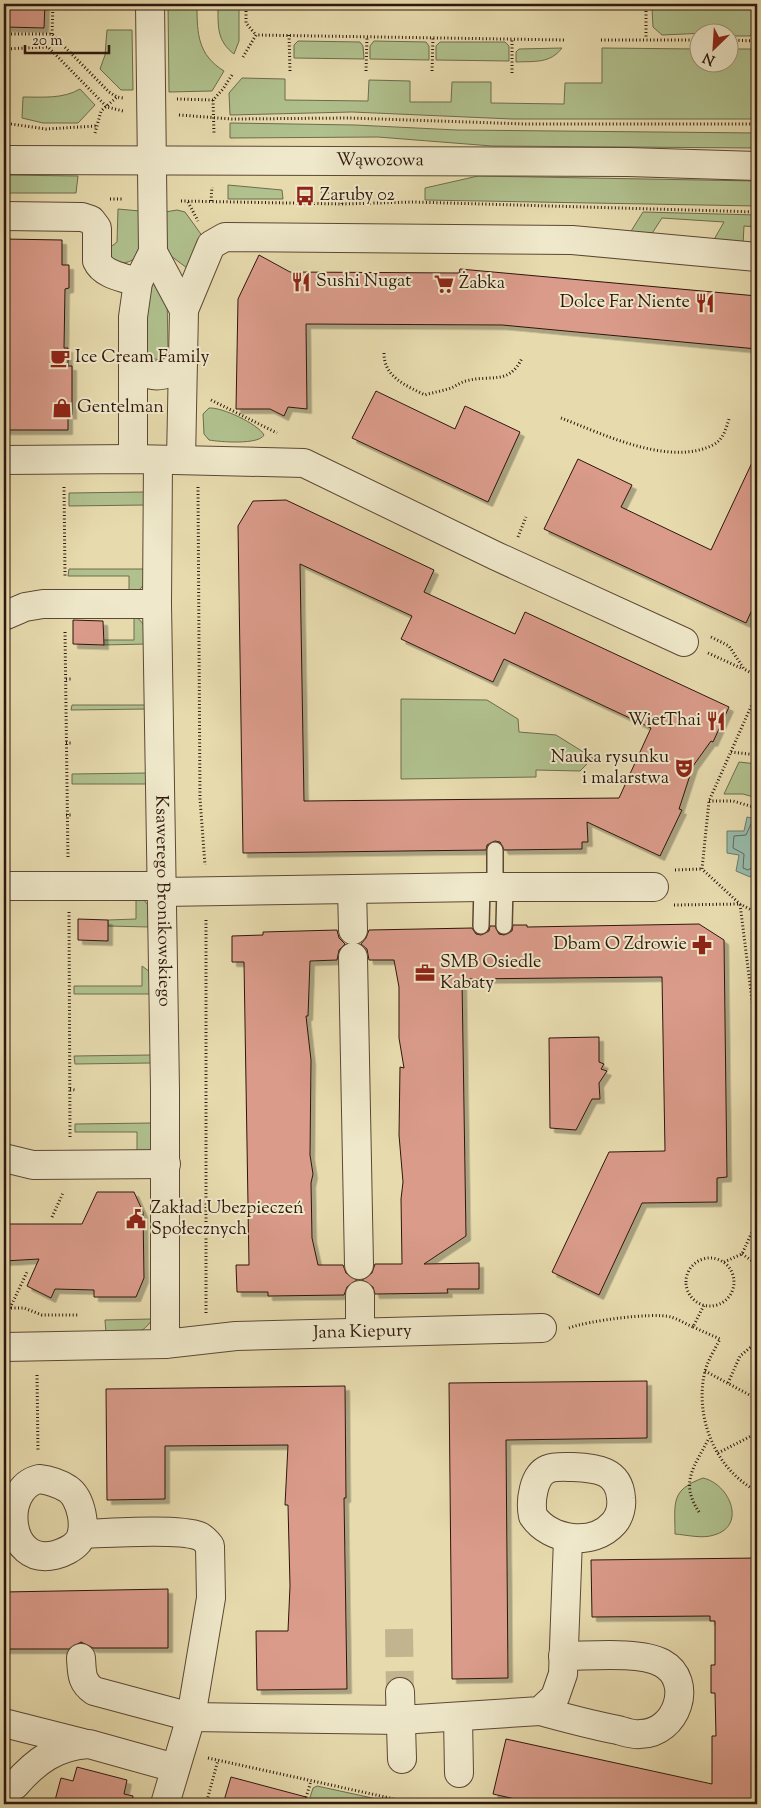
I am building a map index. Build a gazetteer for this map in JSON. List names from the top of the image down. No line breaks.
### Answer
{"streets":{"street":["Wąwozowa","Ksawerego Bronikowskiego","Jana Kiepury"]},"crossings":[["Wąwozowa","Ksawerego Bronikowskiego"],["Ksawerego Bronikowskiego","Jana Kiepury"]],"places":{"bus stop":["Zaruby 02"],"restaurant":["Sushi Nugat","Dolce Far Niente","WietThai"],"supermarket":["Żabka"],"cafe":["Ice Cream Family"],"shop":["Gentelman"],"theatre":["Nauka rysunku i malarstwa"],"pharmacy":["Dbam O Zdrowie"],"office":["SMB Osiedle Kabaty"],"public building":["Zakład Ubezpieczeń Społecznych"]},"scale_bar":"20 m","north":"bottom left"}
